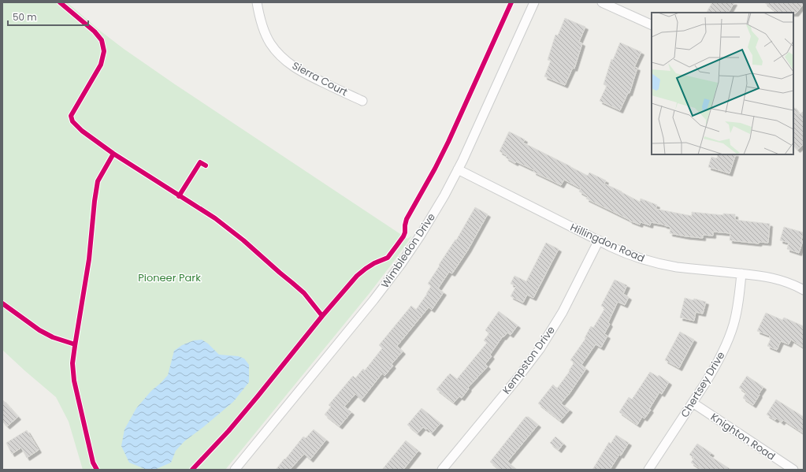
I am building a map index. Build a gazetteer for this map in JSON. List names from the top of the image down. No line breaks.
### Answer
{"streets":{"street":["Sierra Court","Hillingdon Road","Wimbledon Drive","Kempston Drive","Chertsey Drive","Knighton Road"]},"crossings":[["Hillingdon Road","Wimbledon Drive"],["Hillingdon Road","Kempston Drive"],["Hillingdon Road","Chertsey Drive"],["Chertsey Drive","Knighton Road"]],"parks":["Pioneer Park"],"scale_bar":"50 m"}
